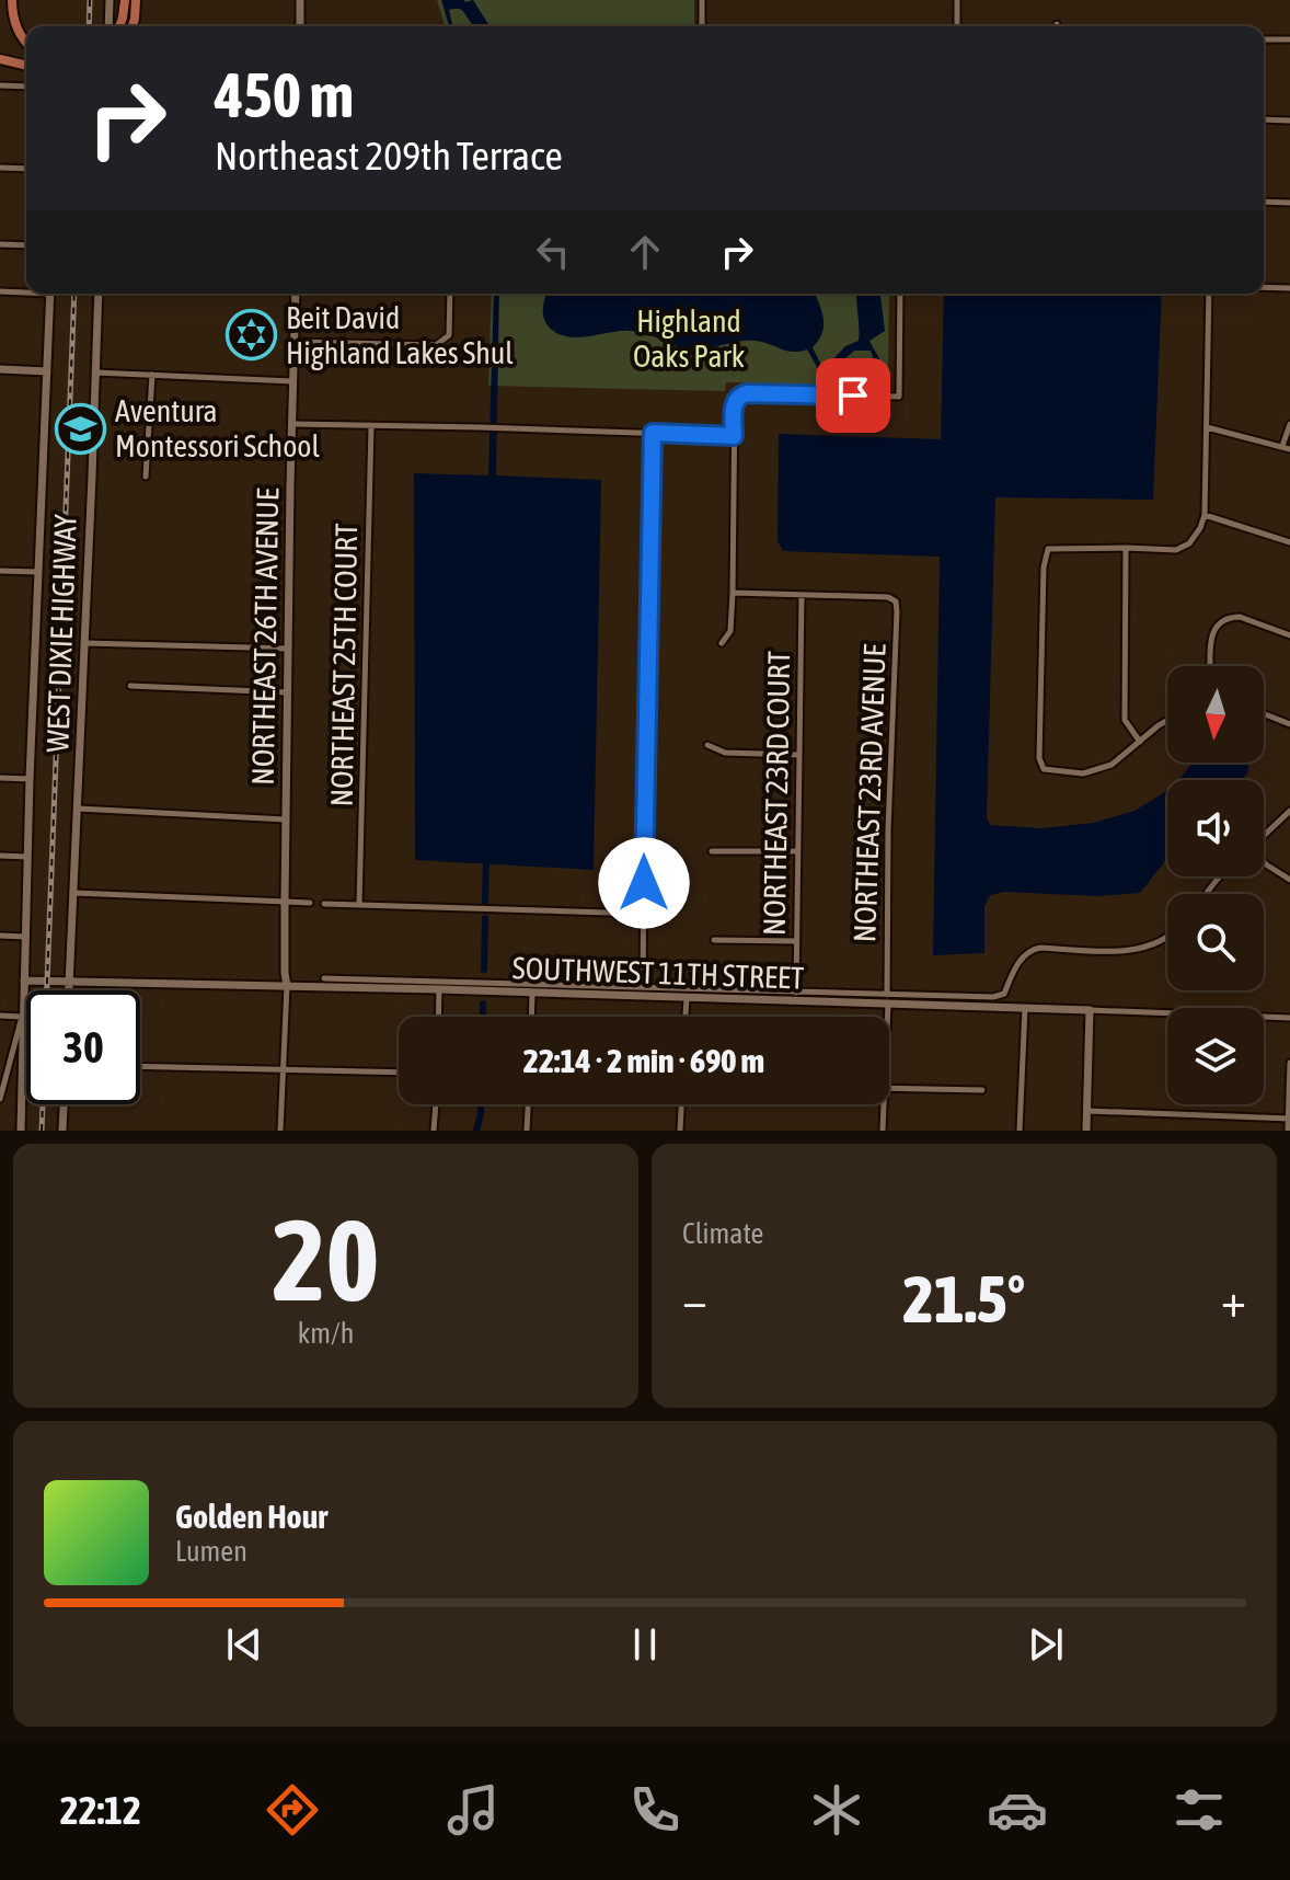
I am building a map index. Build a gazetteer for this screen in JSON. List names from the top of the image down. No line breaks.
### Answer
{"streets":{"street":["WEST DIXIE HIGHWAY","NORTHEAST 26TH AVENUE","NORTHEAST 25TH COURT","NORTHEAST 23RD COURT","NORTHEAST 23RD AVENUE","SOUTHWEST 11TH STREET"]},"crossings":[["WEST DIXIE HIGHWAY","SOUTHWEST 11TH STREET"],["NORTHEAST 26TH AVENUE","SOUTHWEST 11TH STREET"],["NORTHEAST 23RD COURT","NORTHEAST 23RD AVENUE"],["NORTHEAST 23RD AVENUE","SOUTHWEST 11TH STREET"]],"parks":["Highland Oaks Park"],"places":{"synagogue":["Beit David Highland Lakes Shul"],"school or university":["Aventura Montessori School"]},"north":"bottom","page":{"turn":["450 m","Northeast 209th Terrace"],"limit":"30","trip":"22:14 · 2 min · 690 m","tile":[["20","km/h"],"Climate"],"heat":["−","21.5°","+"],"song":["Golden Hour","Lumen"],"tabs":"22:12"}}
